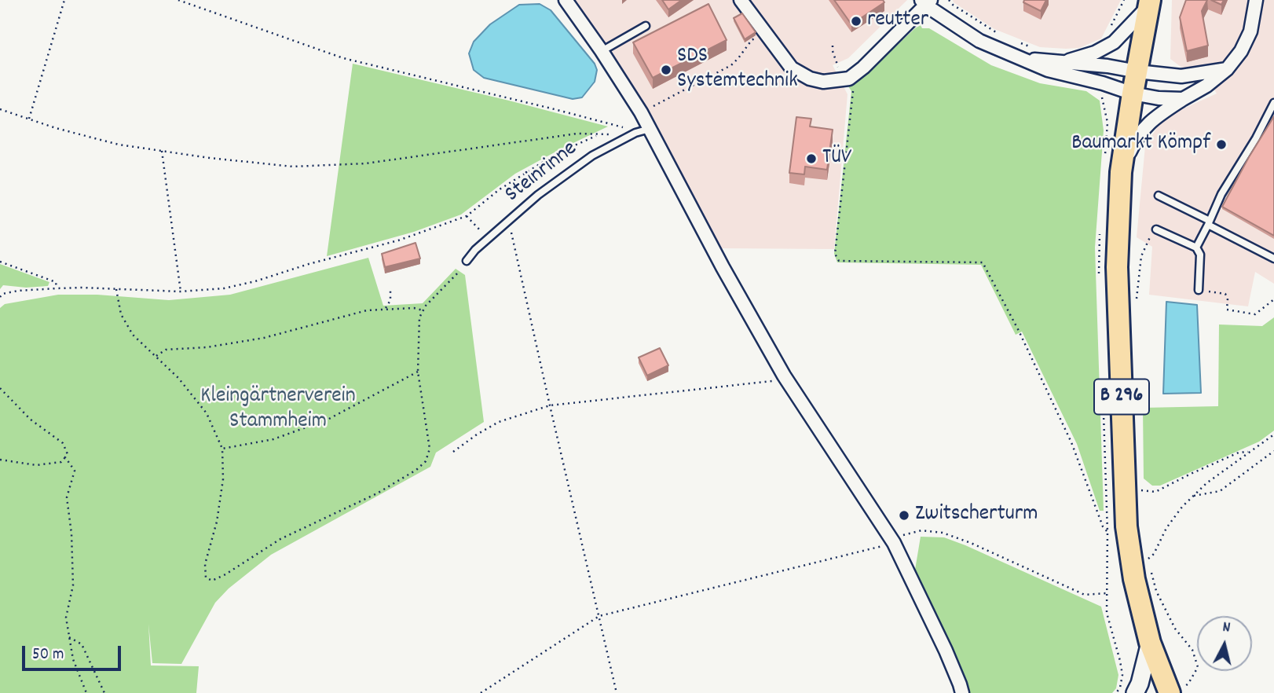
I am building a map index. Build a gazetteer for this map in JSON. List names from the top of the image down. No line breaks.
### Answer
{"streets":{"main road":["B 296"],"lane":["Steinrinne"]},"parks":["Kleingärtnerverein Stammheim"],"places":["reutter","SDS Systemtechnik","Baumarkt Kömpf","TÜV","Zwitscherturm"],"scale_bar":"50 m","north":"top"}
